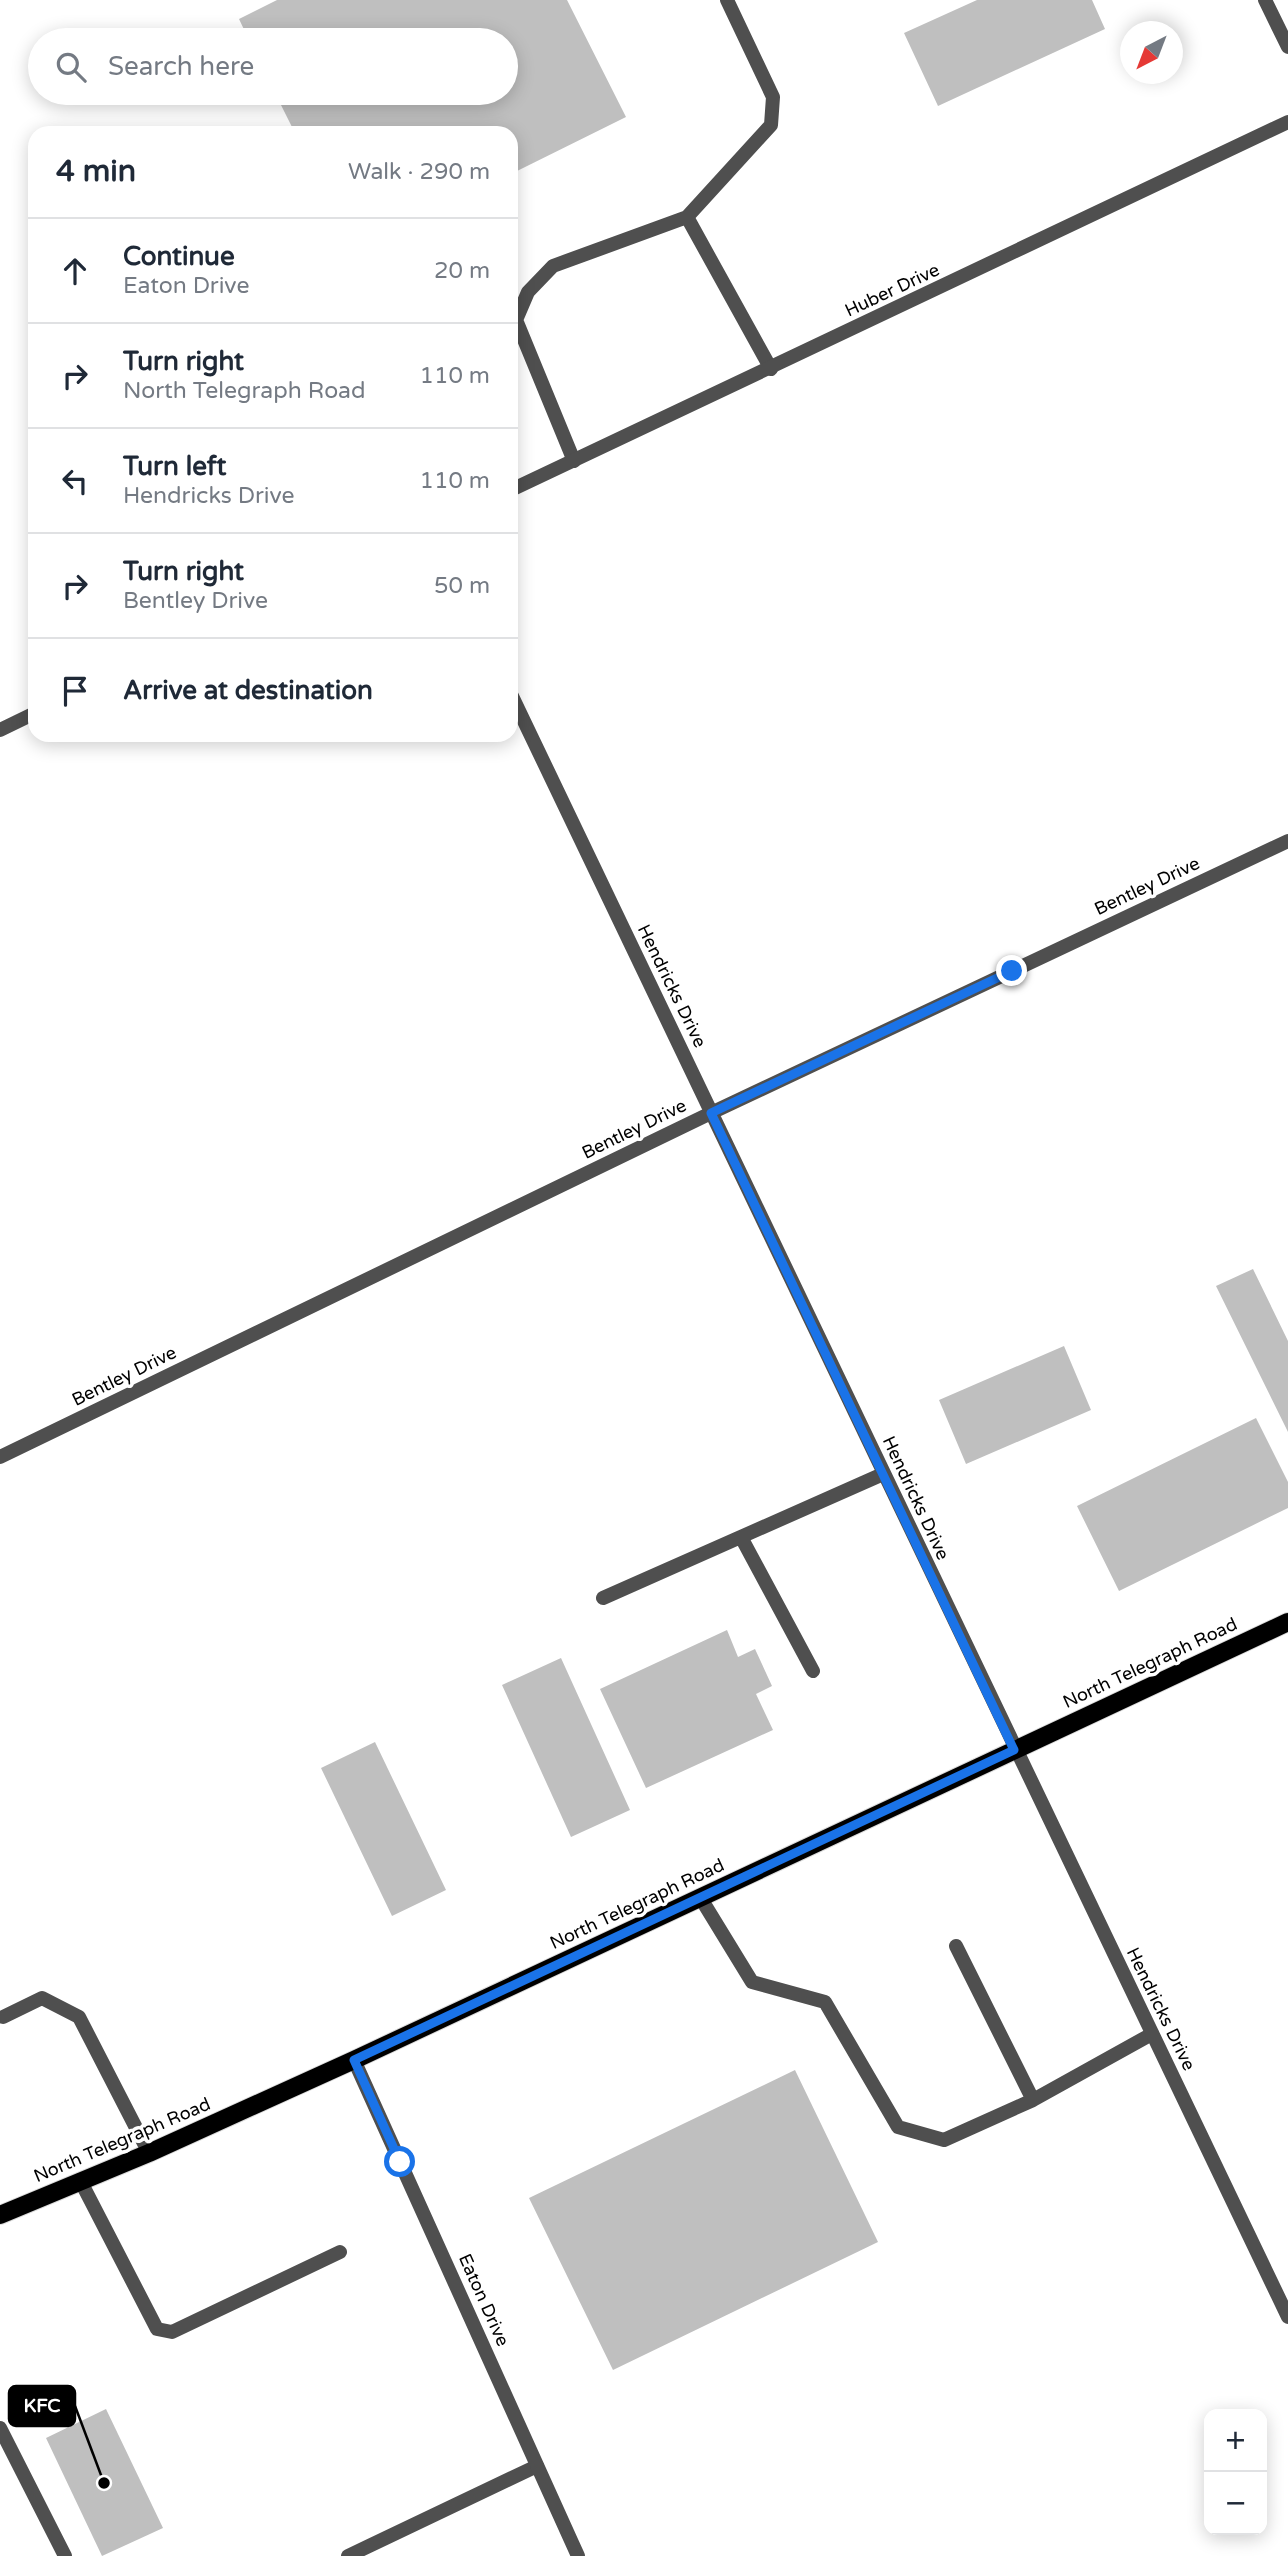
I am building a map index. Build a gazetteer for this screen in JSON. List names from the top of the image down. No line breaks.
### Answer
{"streets":{"main road":["North Telegraph Road"],"street":["Huber Drive","Bentley Drive","Hendricks Drive","Eaton Drive"]},"crossings":[["Bentley Drive","Hendricks Drive"],["Hendricks Drive","North Telegraph Road"],["North Telegraph Road","Eaton Drive"]],"places":["KFC"],"north":"bottom left","page":{"search":"Search here","heading":["4 min","Walk · 290 m"],"list":[["Continue","Eaton Drive","20 m"],["Turn right","North Telegraph Road","110 m"],["Turn left","Hendricks Drive","110 m"],["Turn right","Bentley Drive","50 m"],"Arrive at destination"],"map_buttons":["+","−"]}}
